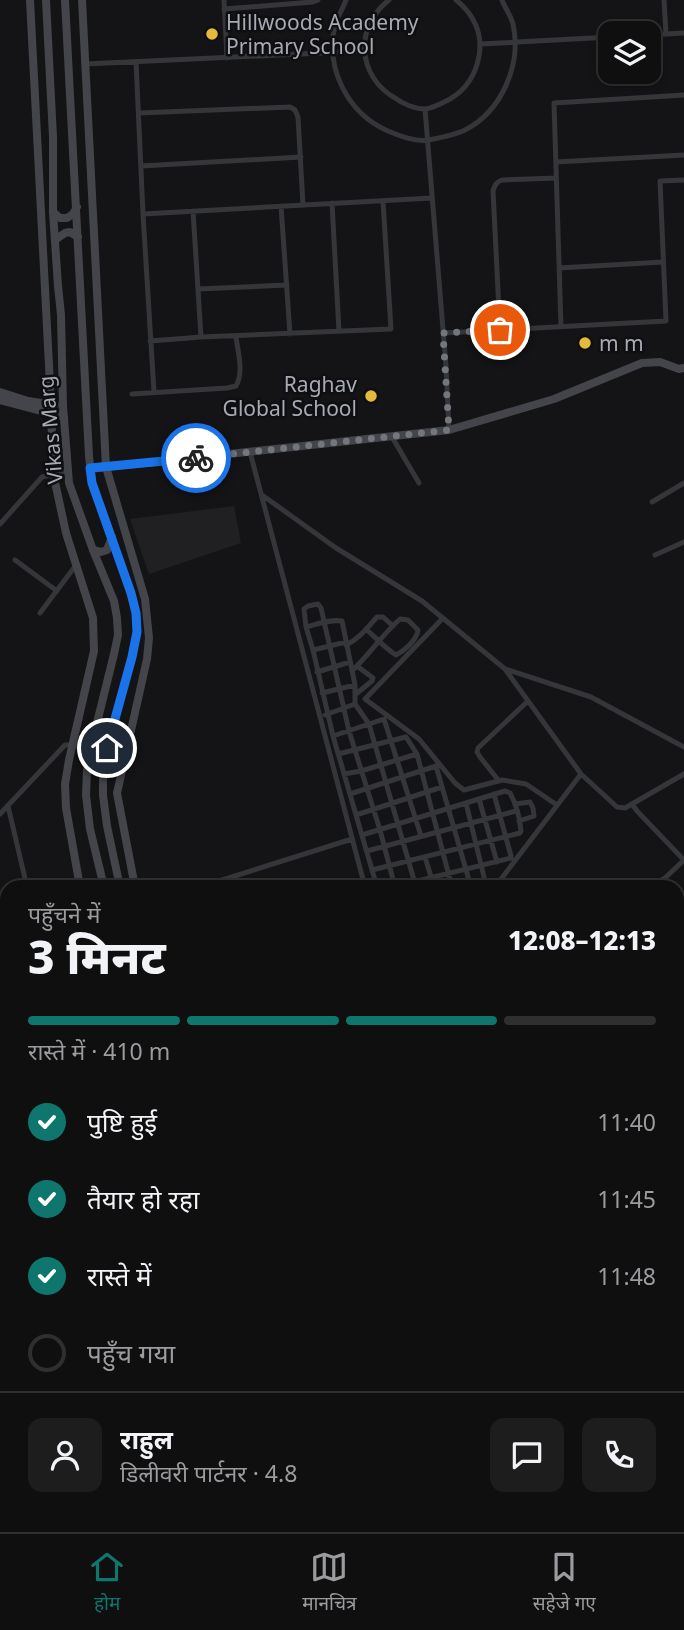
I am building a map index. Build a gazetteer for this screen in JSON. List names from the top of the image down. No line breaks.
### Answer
{"streets":{"street":["Vikas Marg"]},"places":["Hillwoods Academy Primary School","m m","Raghav Global School"],"page":{"heading":["3 मिनट","पहुँचने में","12:08–12:13"],"panel":["राहुल","डिलीवरी पार्टनर · 4.8"],"bar":"रास्ते में · 410 m","list":[["पुष्टि हुई","11:40"],["तैयार हो रहा","11:45"],["रास्ते में","11:48"],"पहुँच गया"],"tabs":["होम","मानचित्र","सहेजे गए"]}}
